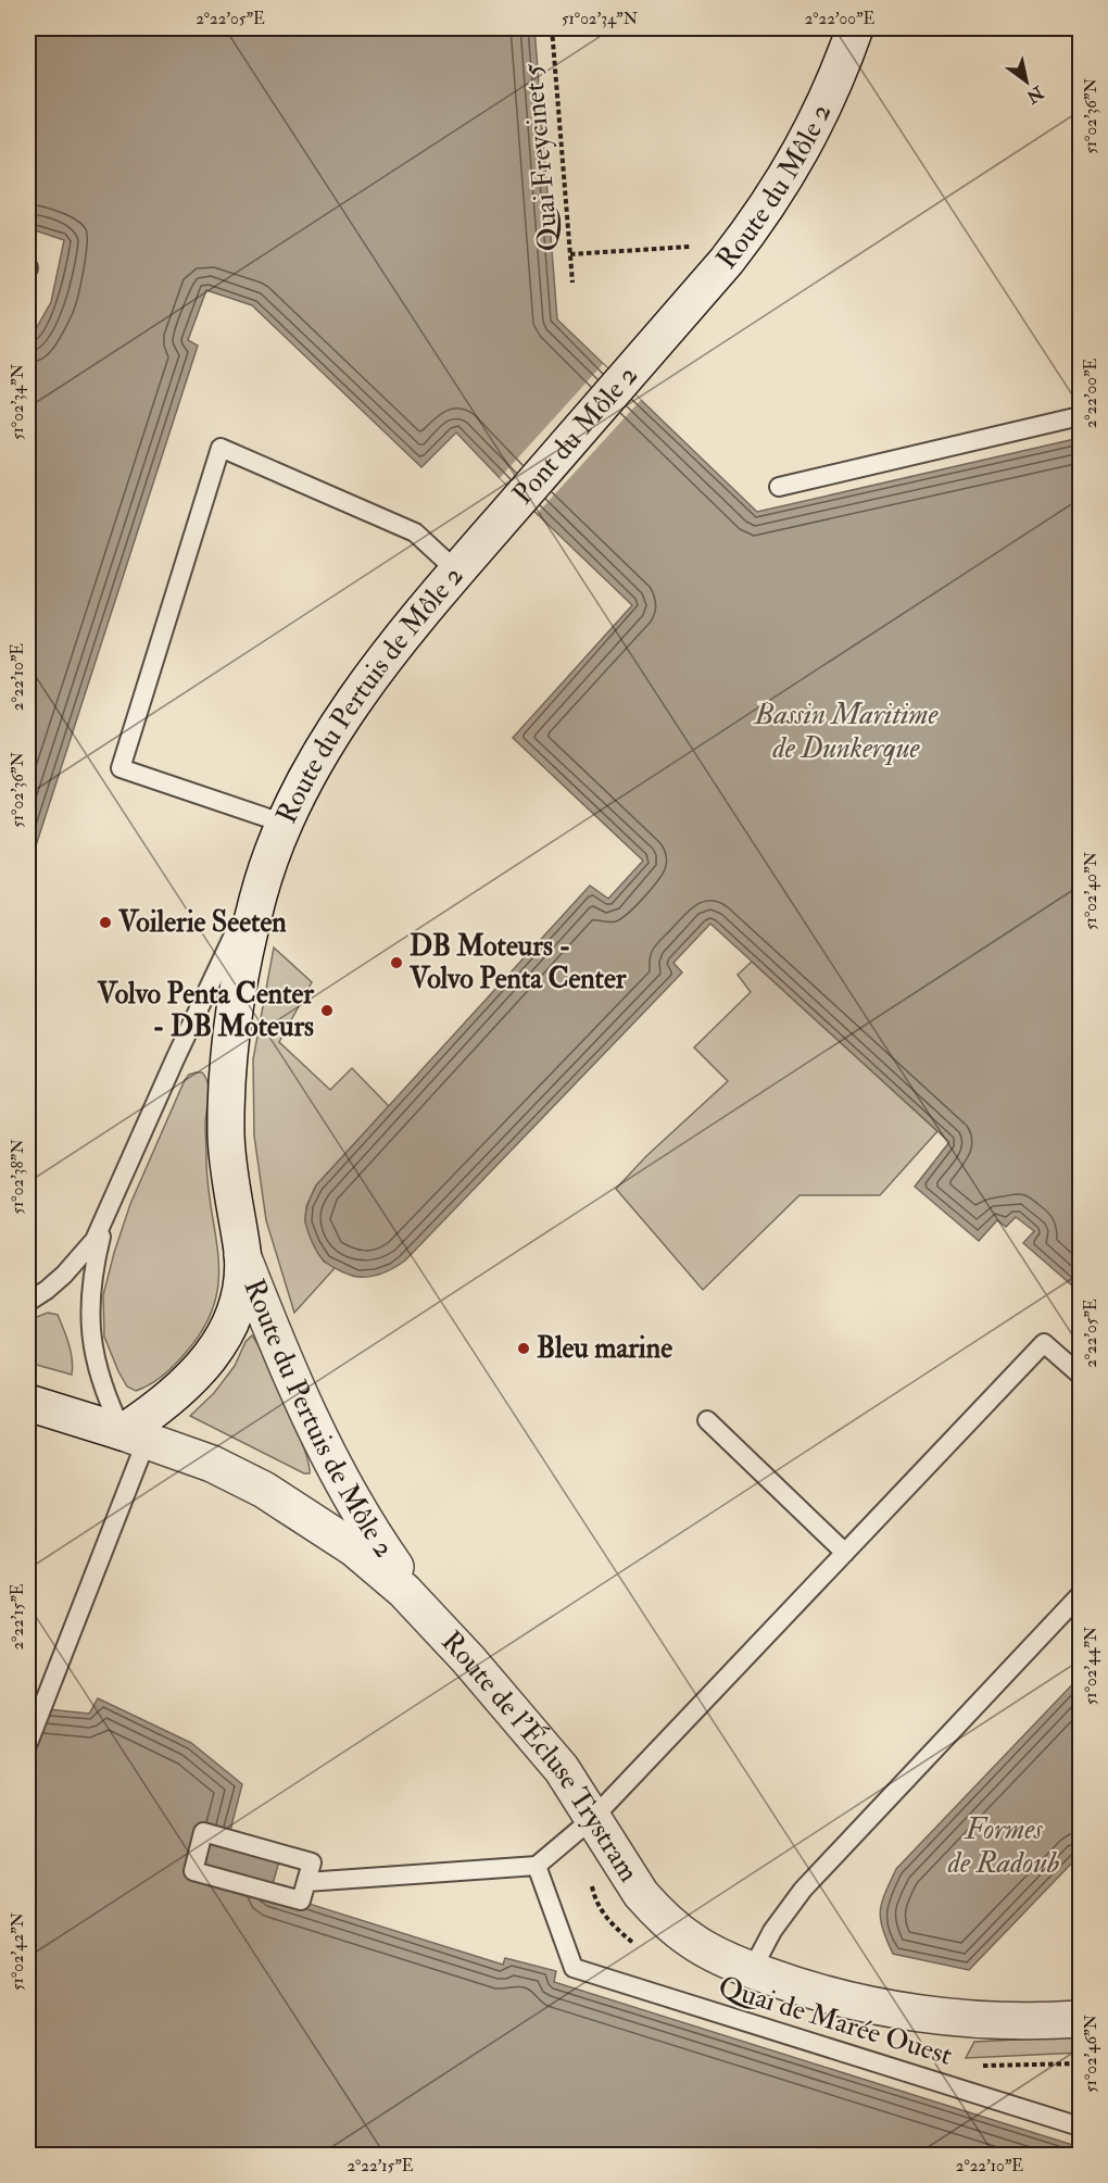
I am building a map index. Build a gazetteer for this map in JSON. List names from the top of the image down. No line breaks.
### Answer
{"streets":{"main road":["Route du Môle 2","Pont du Môle 2","Route du Pertuis de Môle 2","Route de l'Écluse Trystram"],"lane":["Quai de Marée Ouest"],"path":["Quai Freycinet 5"]},"crossings":[["Route du Môle 2","Pont du Môle 2"],["Pont du Môle 2","Route du Pertuis de Môle 2"],["Route du Pertuis de Môle 2","Route de l'Écluse Trystram"]],"water":["Bassin Maritime de Dunkerque","Formes de Radoub"],"places":["Voilerie Seeten","DB Moteurs - Volvo Penta Center","Volvo Penta Center - DB Moteurs","Bleu marine"],"north":"bottom right","coordinates":["2°22'05\"E","51°02'34\"N","2°22'00\"E","51°02'36\"N","2°22'10\"E","51°02'40\"N","51°02'38\"N","2°22'15\"E","51°02'44\"N","51°02'42\"N","51°02'46\"N"]}
